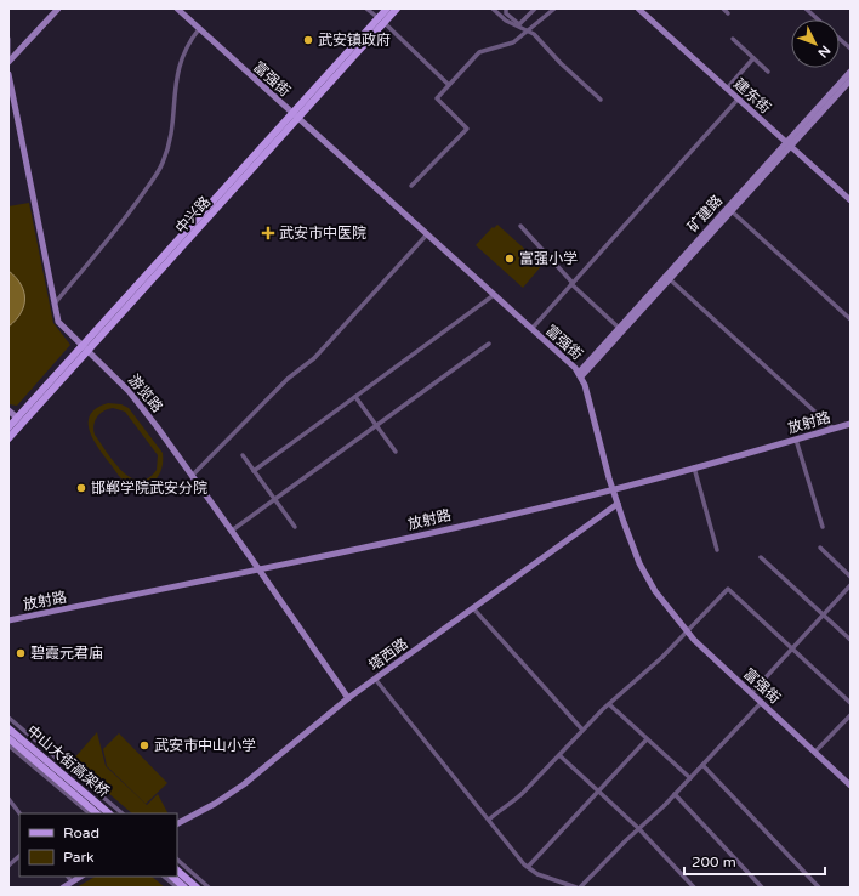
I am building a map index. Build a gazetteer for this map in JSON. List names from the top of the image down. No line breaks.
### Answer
{"streets":{"main road":["中兴路","中山大街高架桥"],"street":["富强街","建东街","矿建路","游览路","放射路","塔西路"]},"crossings":[["富强街","矿建路"],["富强街","中兴路"],["富强街","放射路"],["富强街","塔西路"],["建东街","矿建路"],["中兴路","游览路"],["游览路","放射路"],["游览路","塔西路"]],"places":{"other":["武安镇政府","富强小学","邯郸学院武安分院","碧霞元君庙","武安市中山小学"],"health":["武安市中医院"]},"legend":["Road","Park"],"scale_bar":"200 m","north":"bottom right"}
